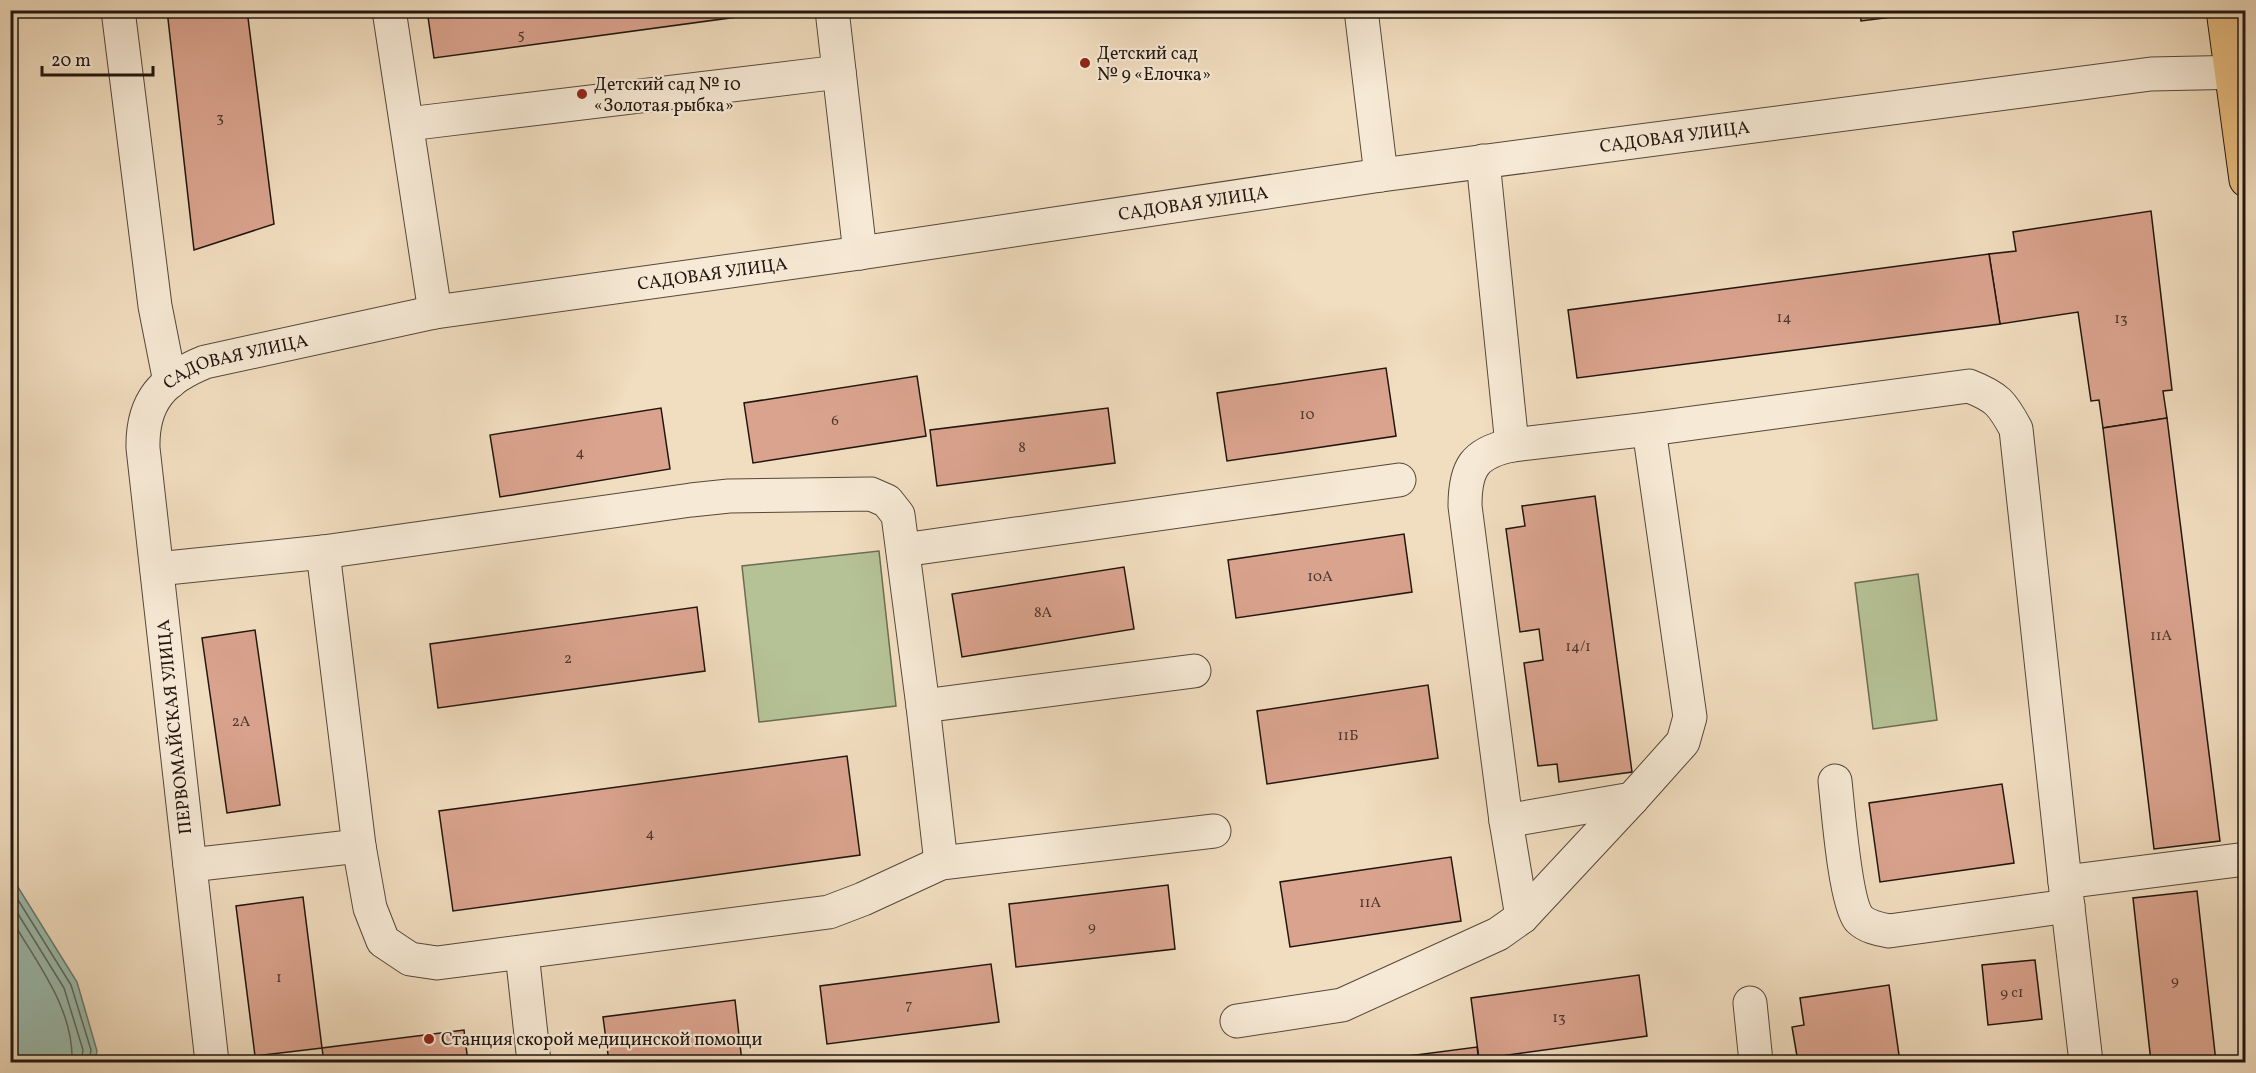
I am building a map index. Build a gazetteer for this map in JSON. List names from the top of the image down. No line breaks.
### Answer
{"streets":{"street":["САДОВАЯ УЛИЦА","ПЕРВОМАЙСКАЯ УЛИЦА"]},"crossings":[["САДОВАЯ УЛИЦА","ПЕРВОМАЙСКАЯ УЛИЦА"]],"places":["Детский сад № 9 «Елочка»","Детский сад № 10 «Золотая рыбка»","Станция скорой медицинской помощи"],"house_numbers":["5","3","14","13","10","6","8","4","10А","8А","11А","14/1","2","2А","11Б","4","11А","9","1","9","9 с1","7","13"],"scale_bar":"20 m"}
